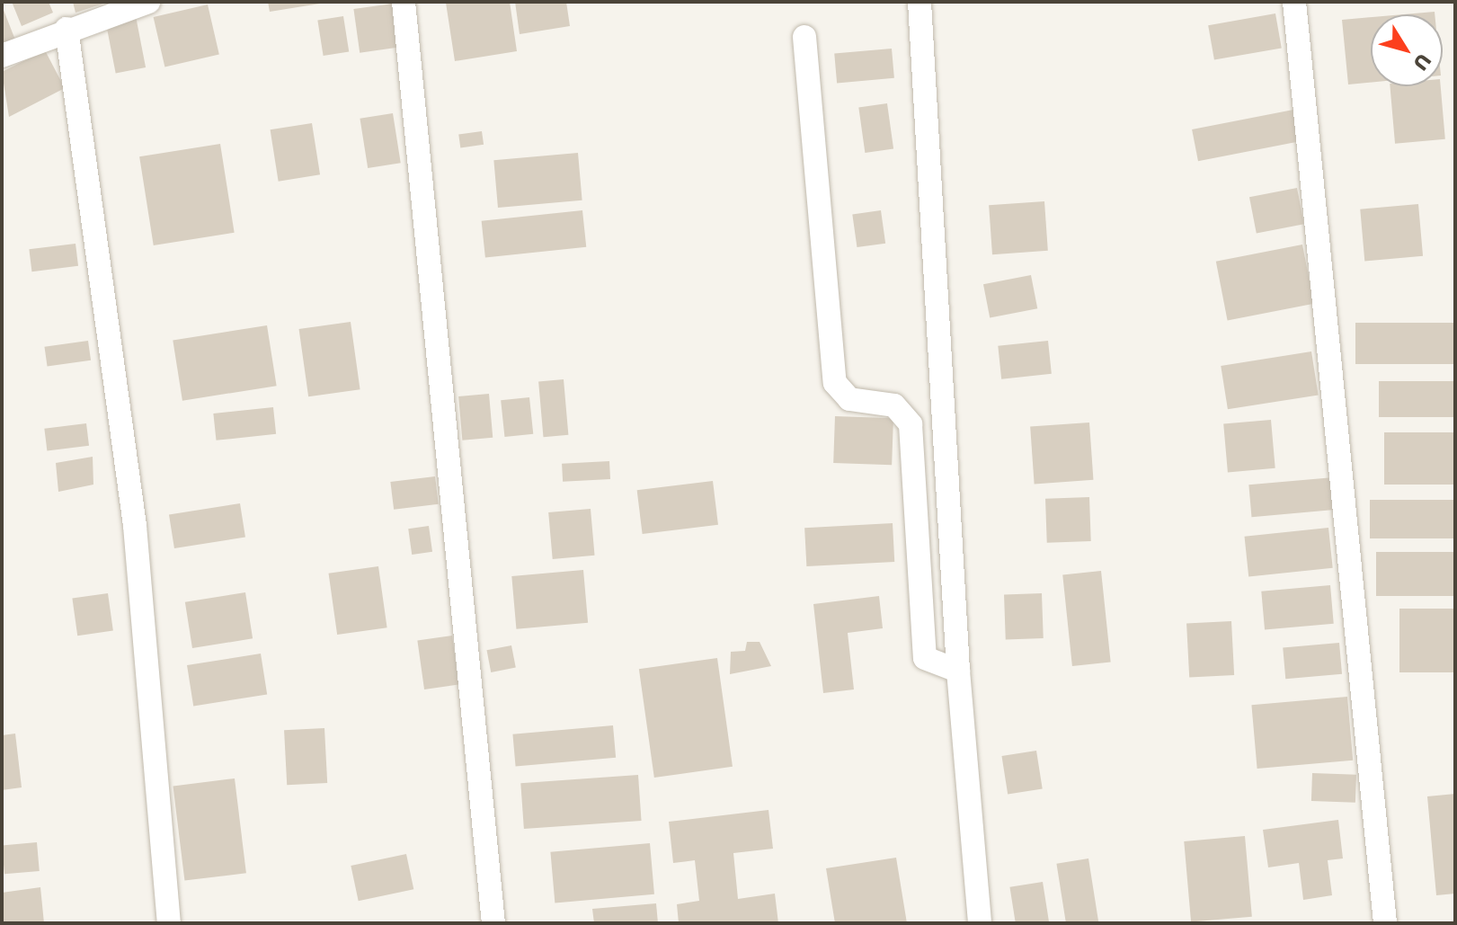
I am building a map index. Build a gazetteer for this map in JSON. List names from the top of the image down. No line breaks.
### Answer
{"north":"bottom right"}
